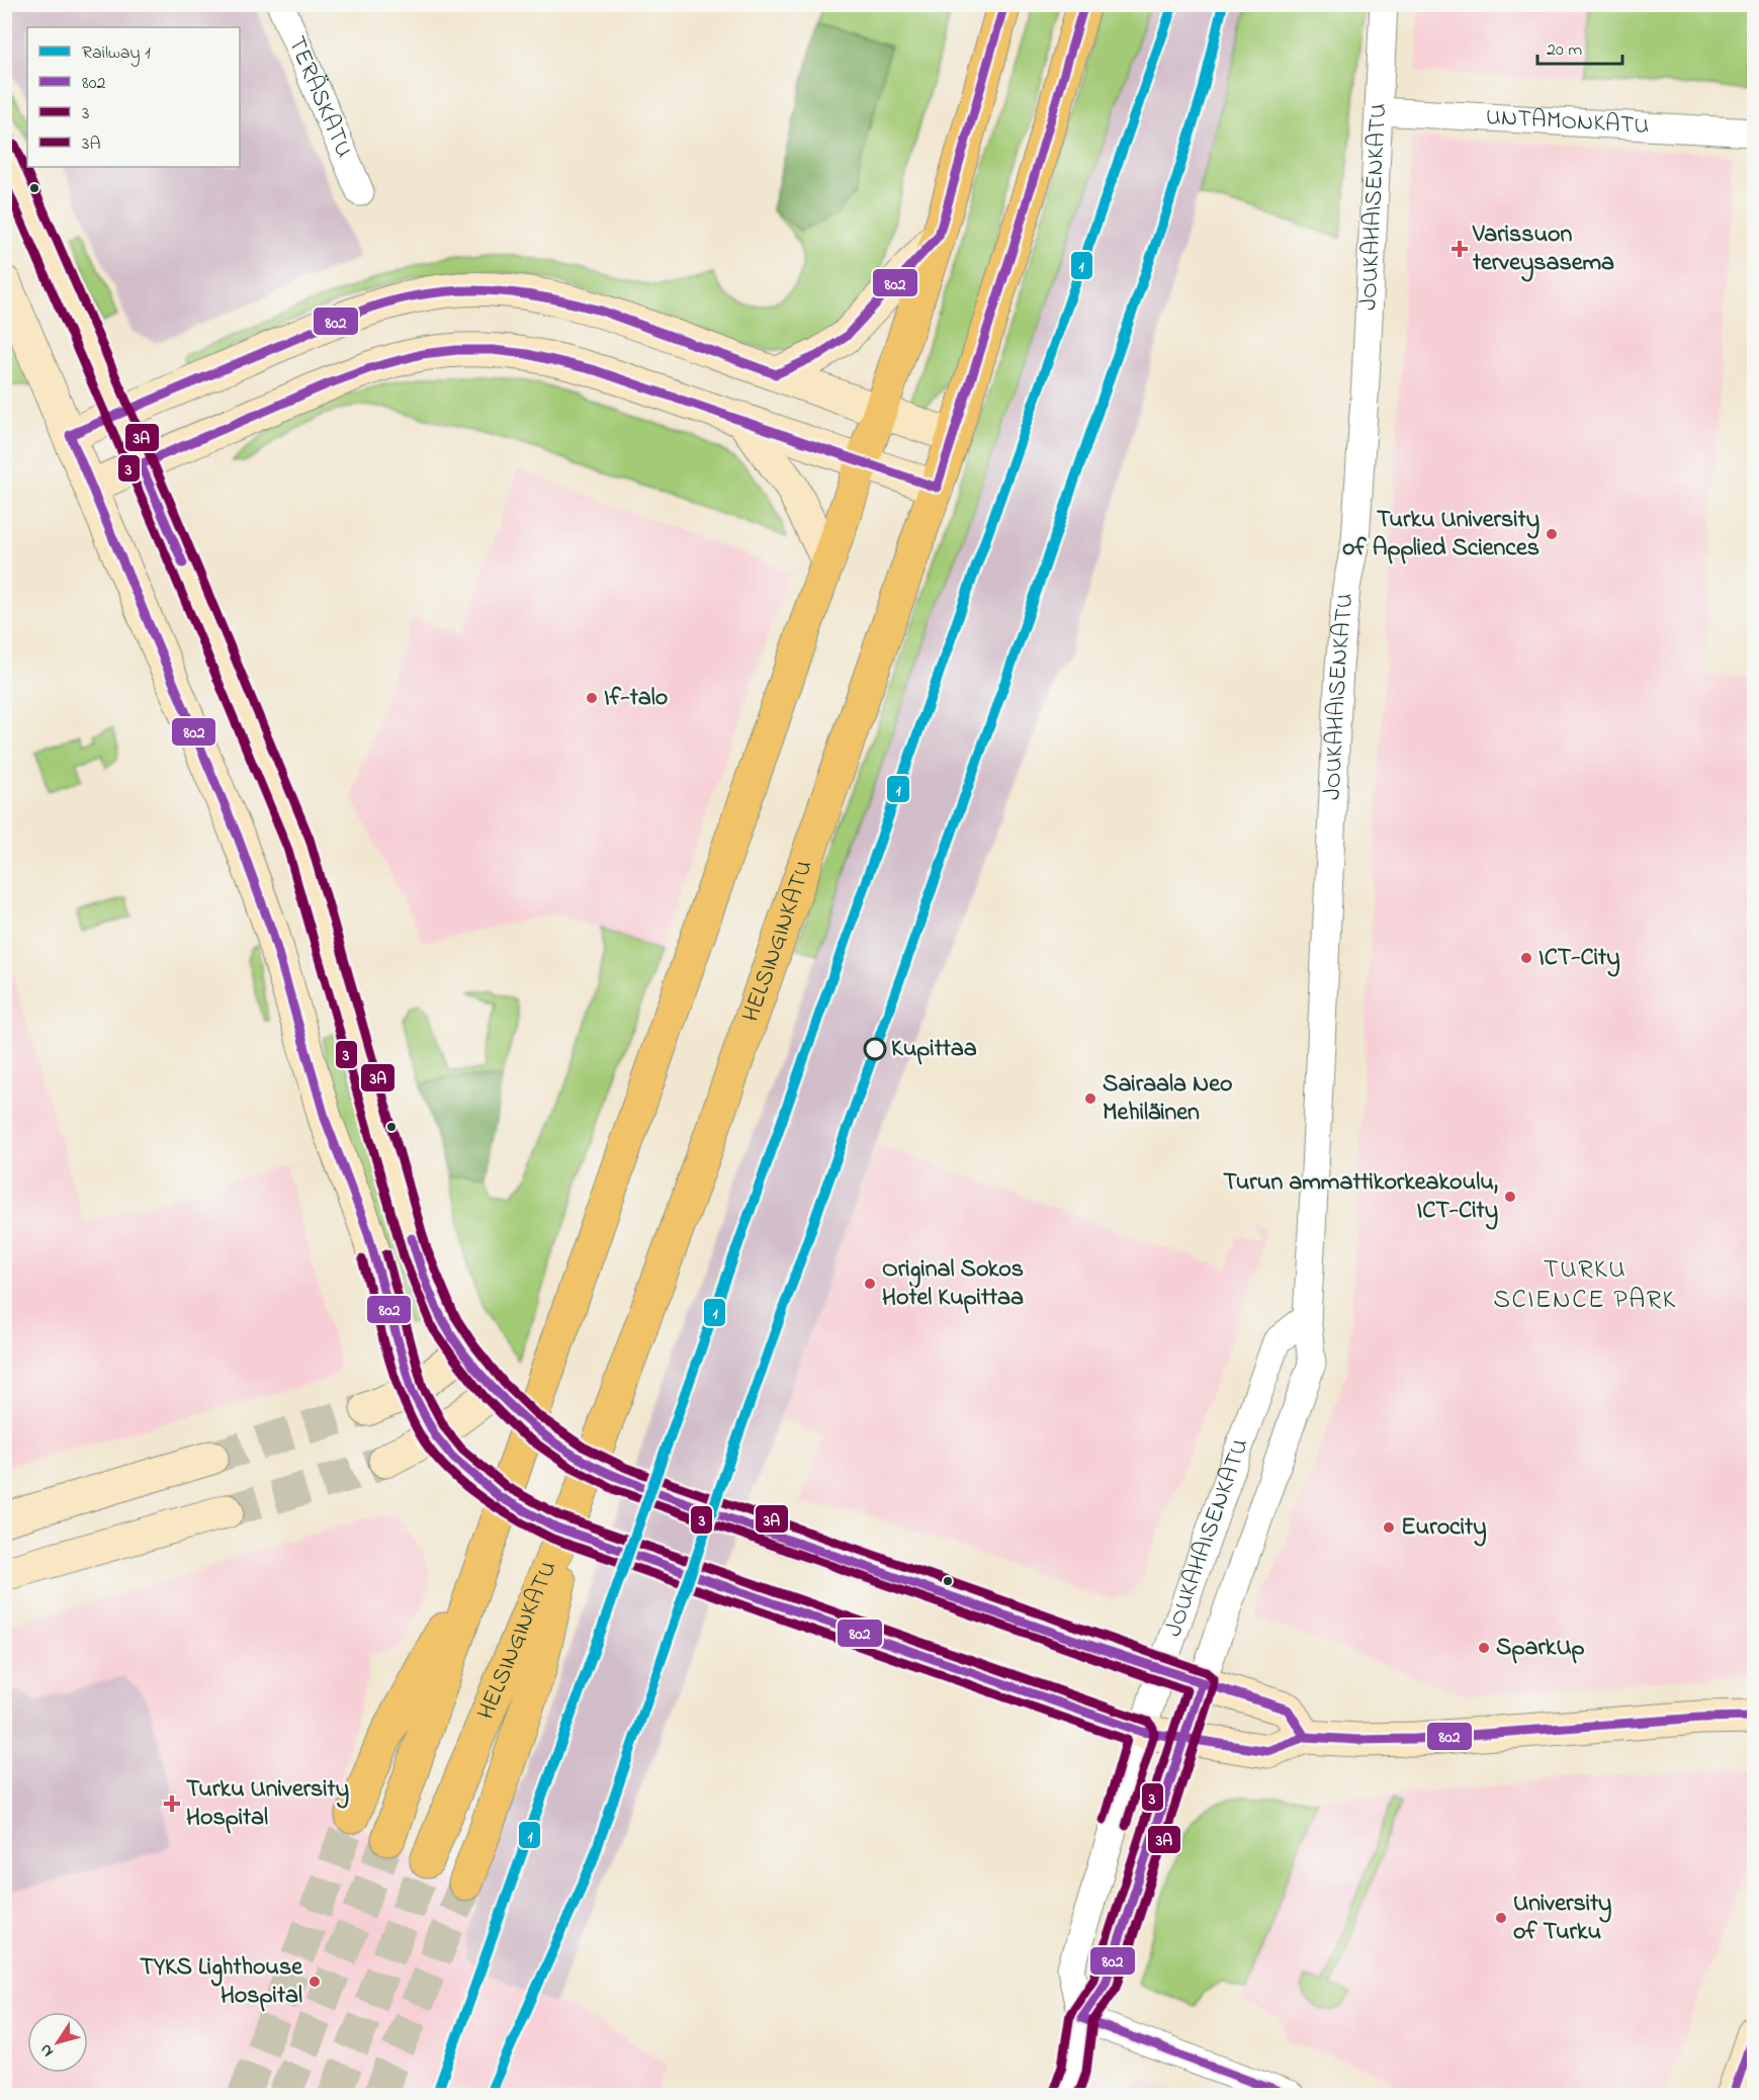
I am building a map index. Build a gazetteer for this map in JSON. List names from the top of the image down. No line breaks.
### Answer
{"streets":{"highway":["HELSINGINKATU"],"street":["TERÄSKATU","UNTAMONKATU","JOUKAHAISENKATU"]},"crossings":[["UNTAMONKATU","JOUKAHAISENKATU"]],"districts":["TURKU SCIENCE PARK"],"places":{"health":["Varissuon terveysasema","Turku University Hospital"],"other":["Turku University of Applied Sciences","If-talo","ICT-City","Kupittaa","Sairaala Neo Mehiläinen","Turun ammattikorkeakoulu, ICT-City","Original Sokos Hotel Kupittaa","Eurocity","SparkUp","University of Turku","TYKS Lighthouse Hospital"]},"lines":["rail line 1","transit line 802","transit line 3A","transit line 3"],"legend":["Railway 1","802","3","3A"],"scale_bar":"20 m","north":"bottom left"}
